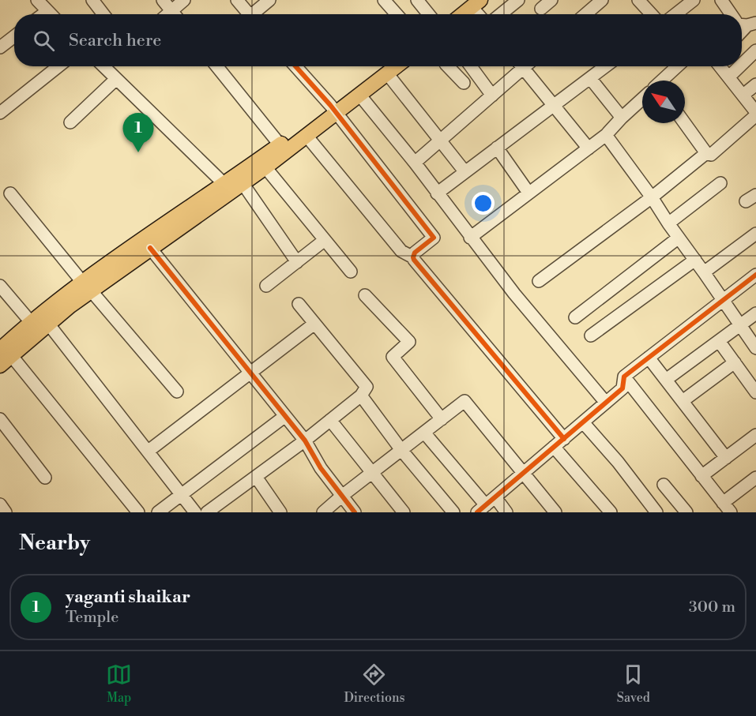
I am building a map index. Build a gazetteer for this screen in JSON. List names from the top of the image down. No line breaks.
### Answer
{"north":"top left","page":{"search":"Search here","pins":"1","heading":"Nearby","list":[{"mark":"1","name":"yaganti shaikar","note":"Temple","value":"300 m"}],"nav":["Map","Directions","Saved"]}}
